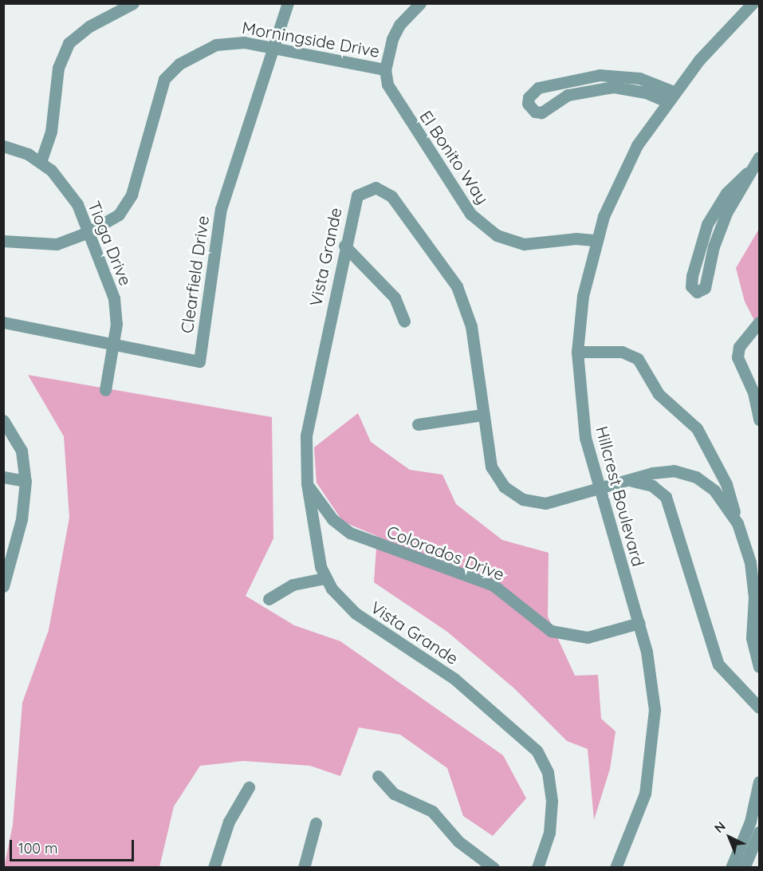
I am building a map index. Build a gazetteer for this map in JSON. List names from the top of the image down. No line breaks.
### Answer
{"streets":{"street":["Morningside Drive","El Bonito Way","Tioga Drive","Vista Grande","Clearfield Drive","Hillcrest Boulevard","Colorados Drive"]},"crossings":[["Morningside Drive","El Bonito Way"],["Morningside Drive","Tioga Drive"],["Morningside Drive","Clearfield Drive"],["El Bonito Way","Hillcrest Boulevard"],["Tioga Drive","Clearfield Drive"],["Vista Grande","Hillcrest Boulevard"],["Vista Grande","Colorados Drive"],["Hillcrest Boulevard","Colorados Drive"]],"scale_bar":"100 m","north":"top left"}
